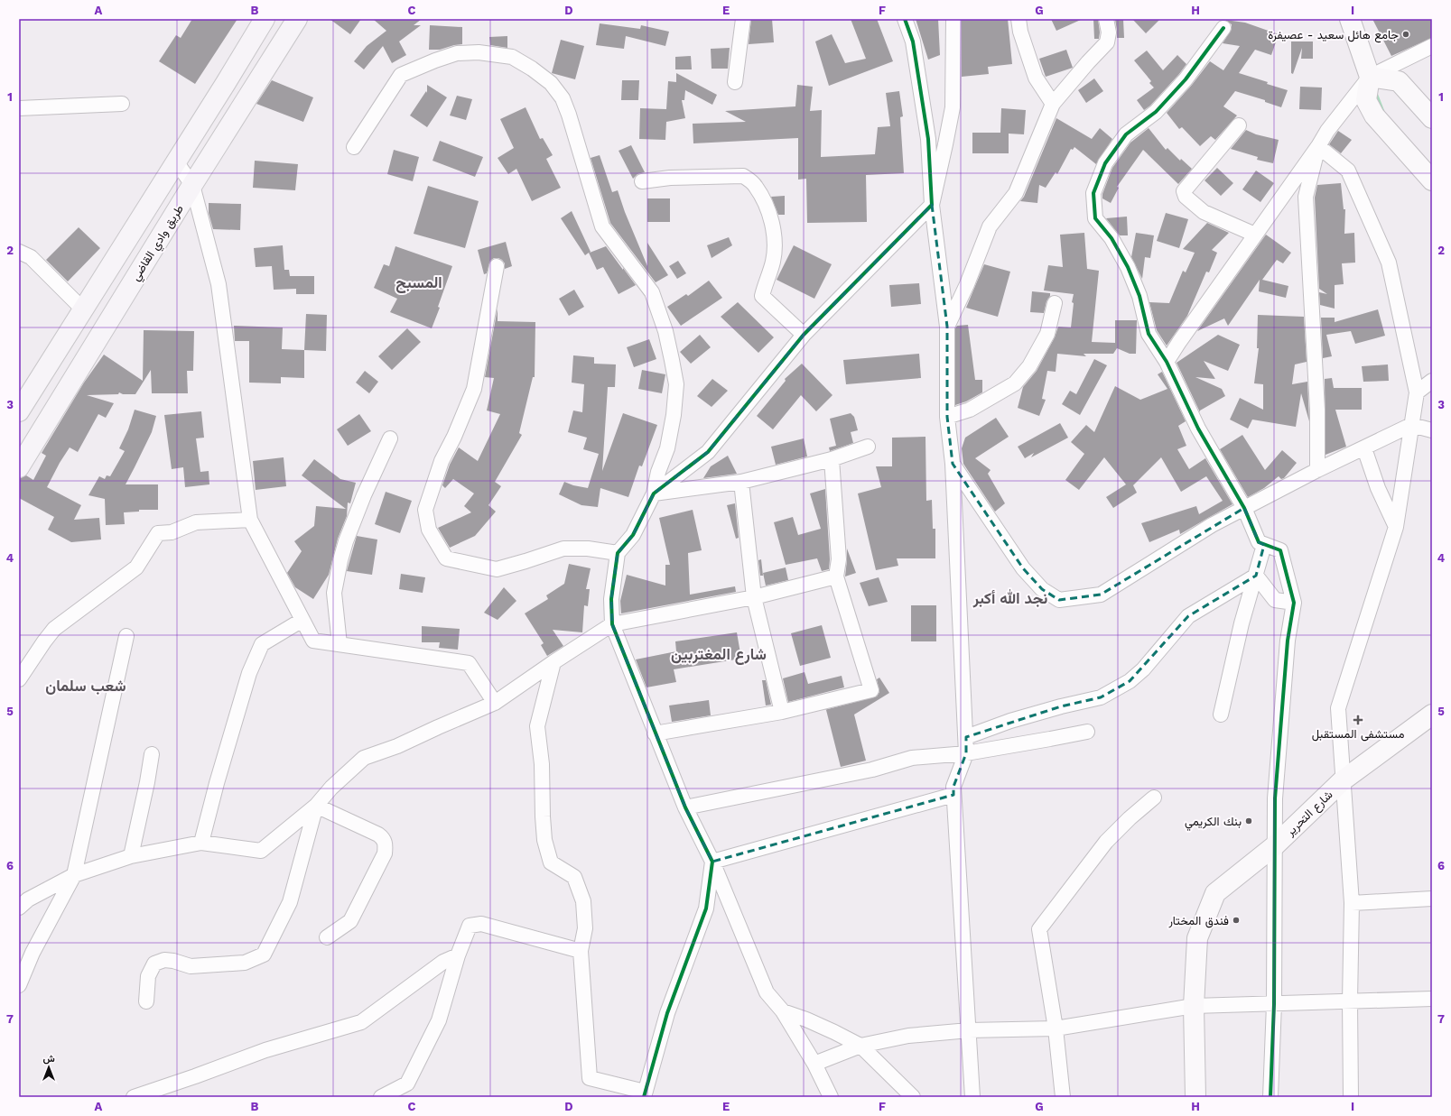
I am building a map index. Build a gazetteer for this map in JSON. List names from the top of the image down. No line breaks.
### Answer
{"streets":{"main road":["طريق وادي القاضي","شارع التحرير"]},"districts":["المسبح","نجد الله أكبر","شارع المغتربين","شعب سلمان"],"places":{"other":["جامع هائل سعيد - عصيفرة","بنك الكريمي","فندق المختار"],"health":["مستشفى المستقبل"]},"north":"top","grid":{"columns":["A","B","C","D","E","F","G","H","I"],"rows":["1","2","3","4","5","6","7"]}}
